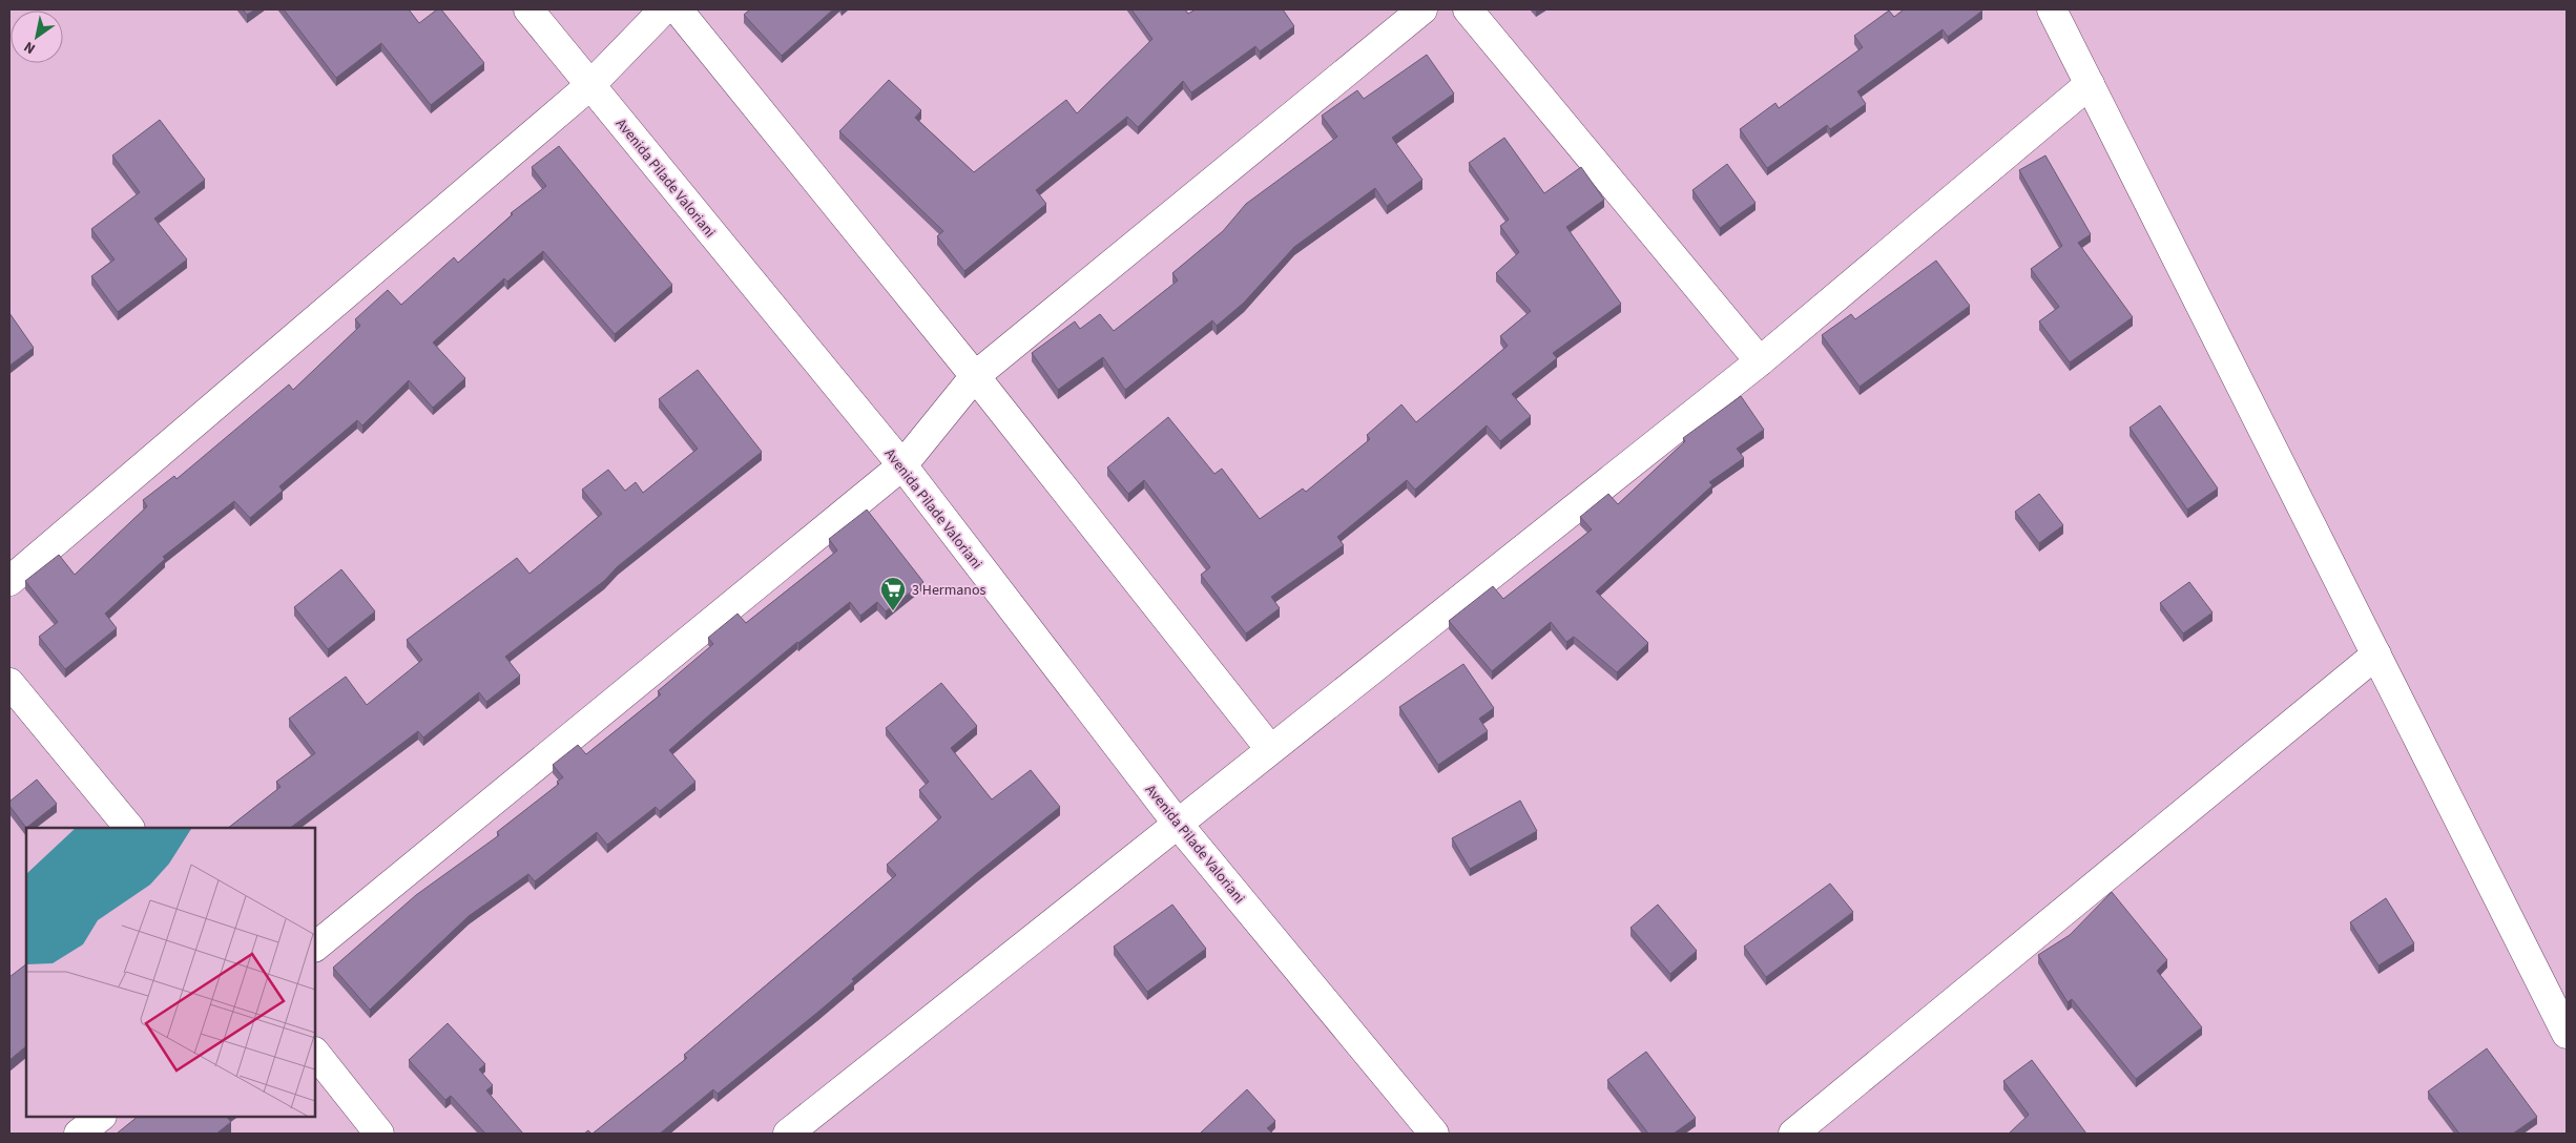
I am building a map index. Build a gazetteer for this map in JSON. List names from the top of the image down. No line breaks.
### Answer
{"streets":{"street":["Avenida Pilade Valoriani"]},"places":{"supermarket":["3 Hermanos"]},"north":"bottom left"}
